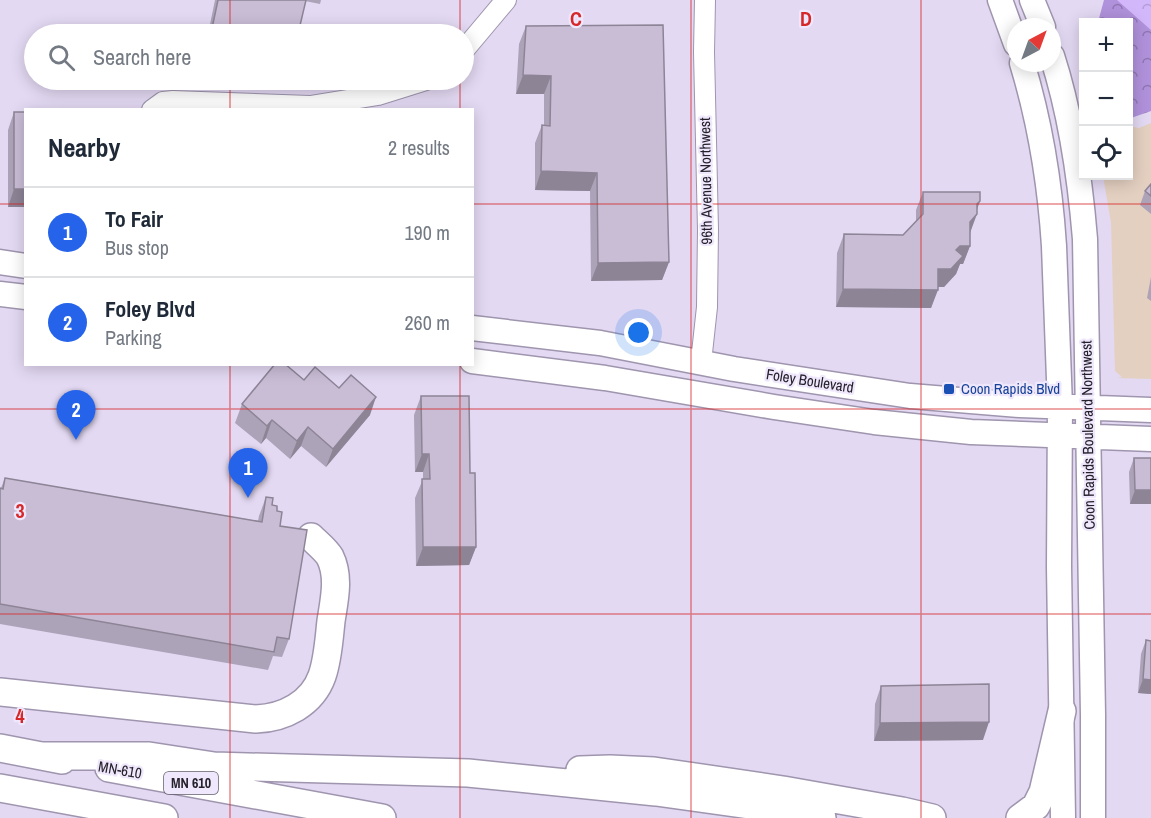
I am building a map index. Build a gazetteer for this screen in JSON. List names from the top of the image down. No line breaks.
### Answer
{"streets":{"highway":["MN-610","MN 610"],"main road":["Foley Boulevard","Coon Rapids Boulevard Northwest"],"street":["96th Avenue Northwest"]},"crossings":[["96th Avenue Northwest","Foley Boulevard"],["Foley Boulevard","Coon Rapids Boulevard Northwest"]],"places":{"transit":["Coon Rapids Blvd"]},"north":"top right","page":{"map_buttons":["+","−"],"search":"Search here","heading":["Nearby","2 results"],"list":[{"mark":"1","name":"To Fair","note":"Bus stop","value":"190 m"},{"mark":"2","name":"Foley Blvd","note":"Parking","value":"260 m"}],"pins":["2","1"]},"grid":{"columns":["C","D"],"rows":["3","4"]}}
